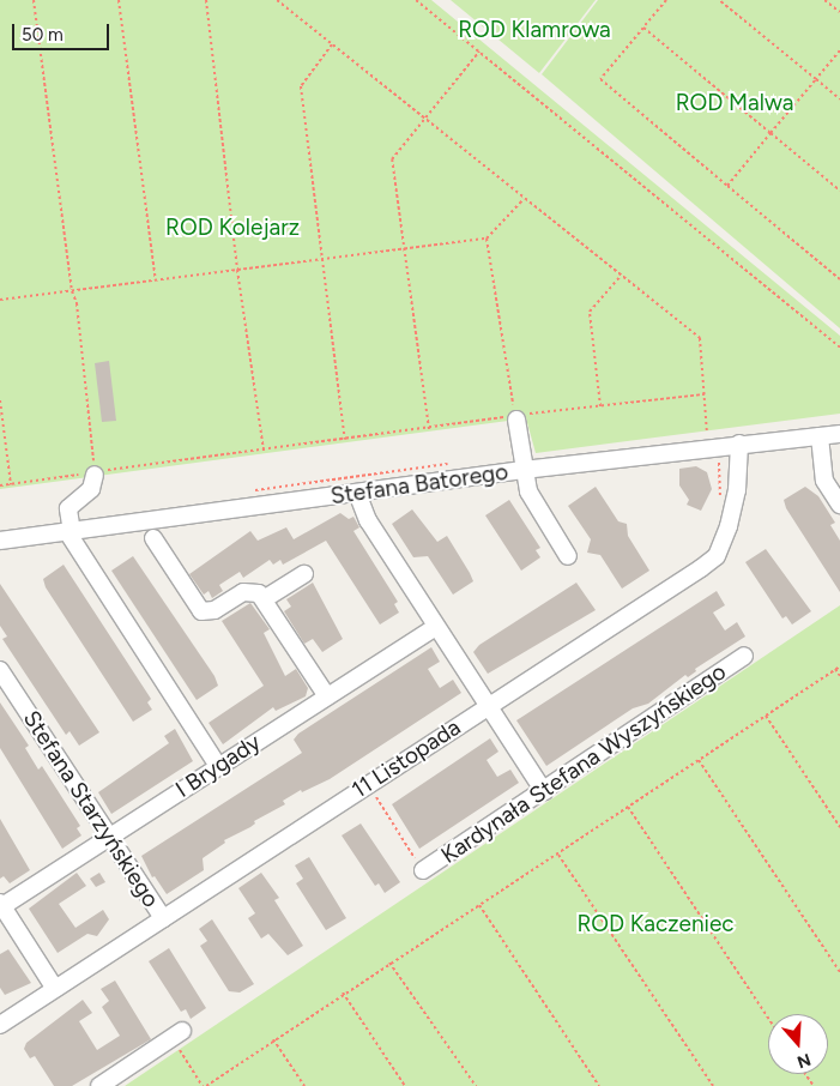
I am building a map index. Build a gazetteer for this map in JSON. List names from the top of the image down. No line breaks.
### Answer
{"streets":{"street":["Stefana Batorego","11 Listopada","Kardynała Stefana Wyszyńskiego","I Brygady","Stefana Starzyńskiego"]},"crossings":[["Stefana Batorego","11 Listopada"],["11 Listopada","Stefana Starzyńskiego"],["I Brygady","Stefana Starzyńskiego"]],"parks":["ROD Klamrowa","ROD Malwa","ROD Kolejarz","ROD Kaczeniec"],"scale_bar":"50 m","north":"bottom"}
